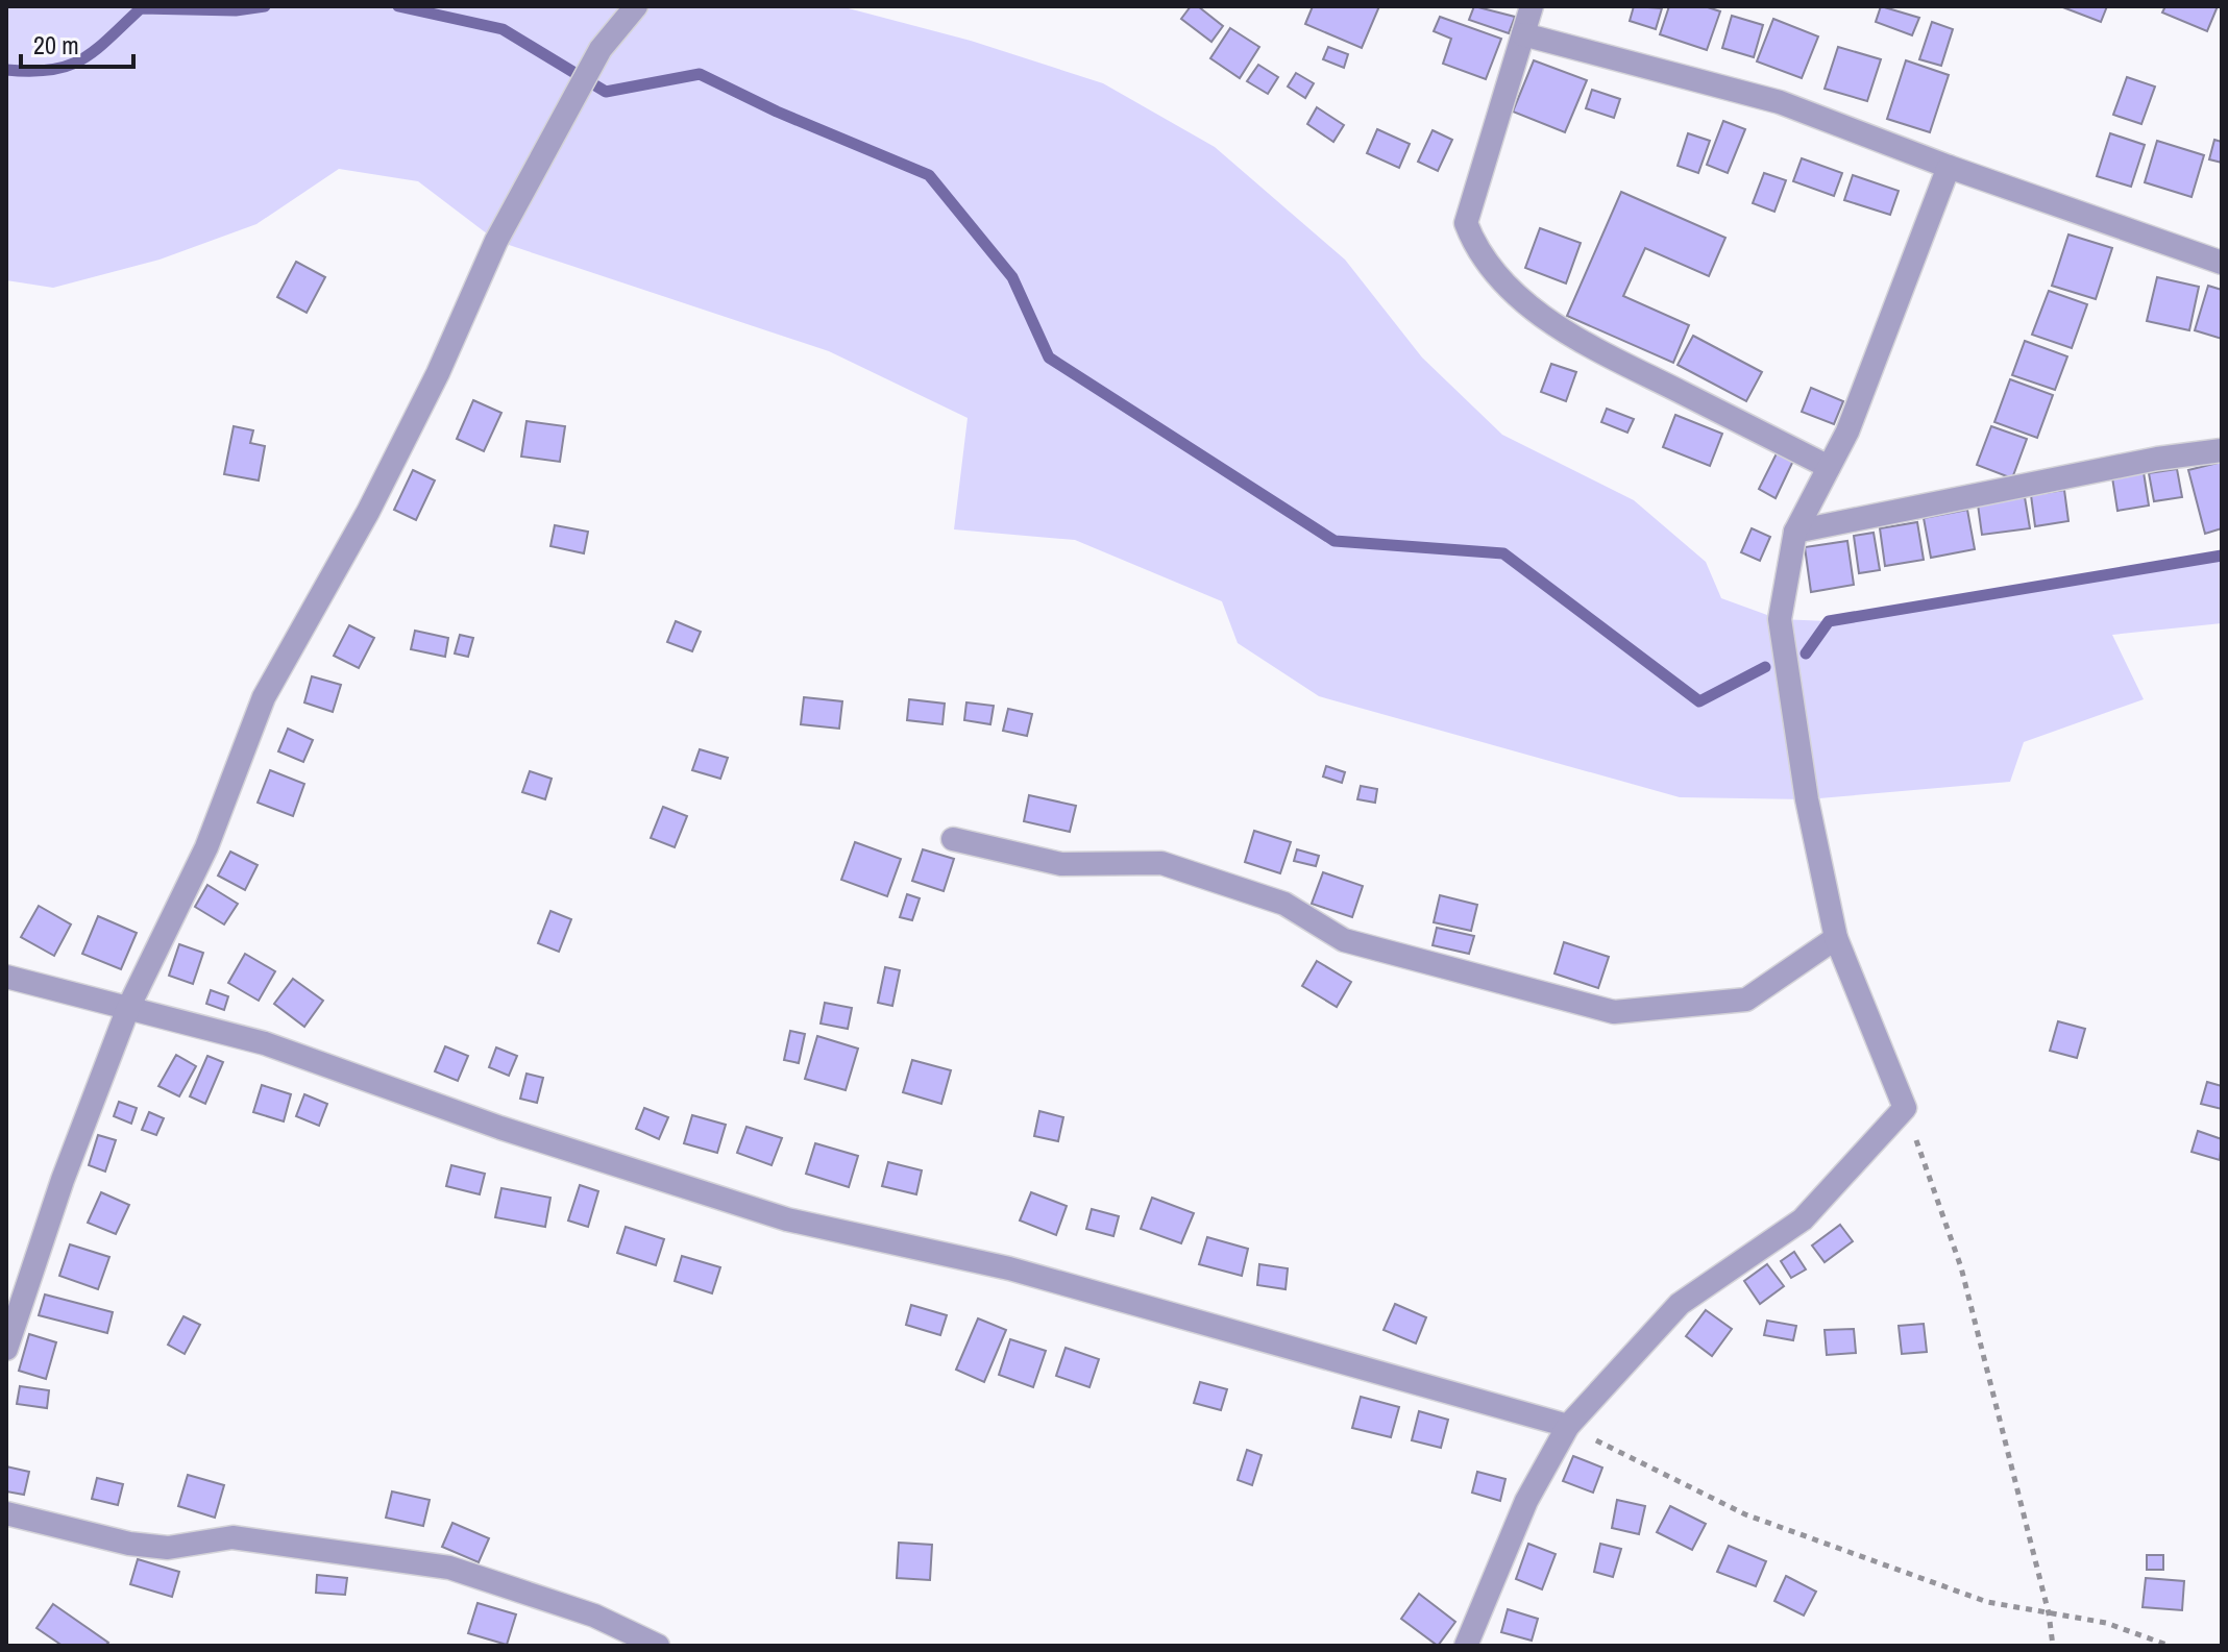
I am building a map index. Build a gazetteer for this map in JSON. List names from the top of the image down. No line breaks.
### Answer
{"scale_bar":"20 m"}
